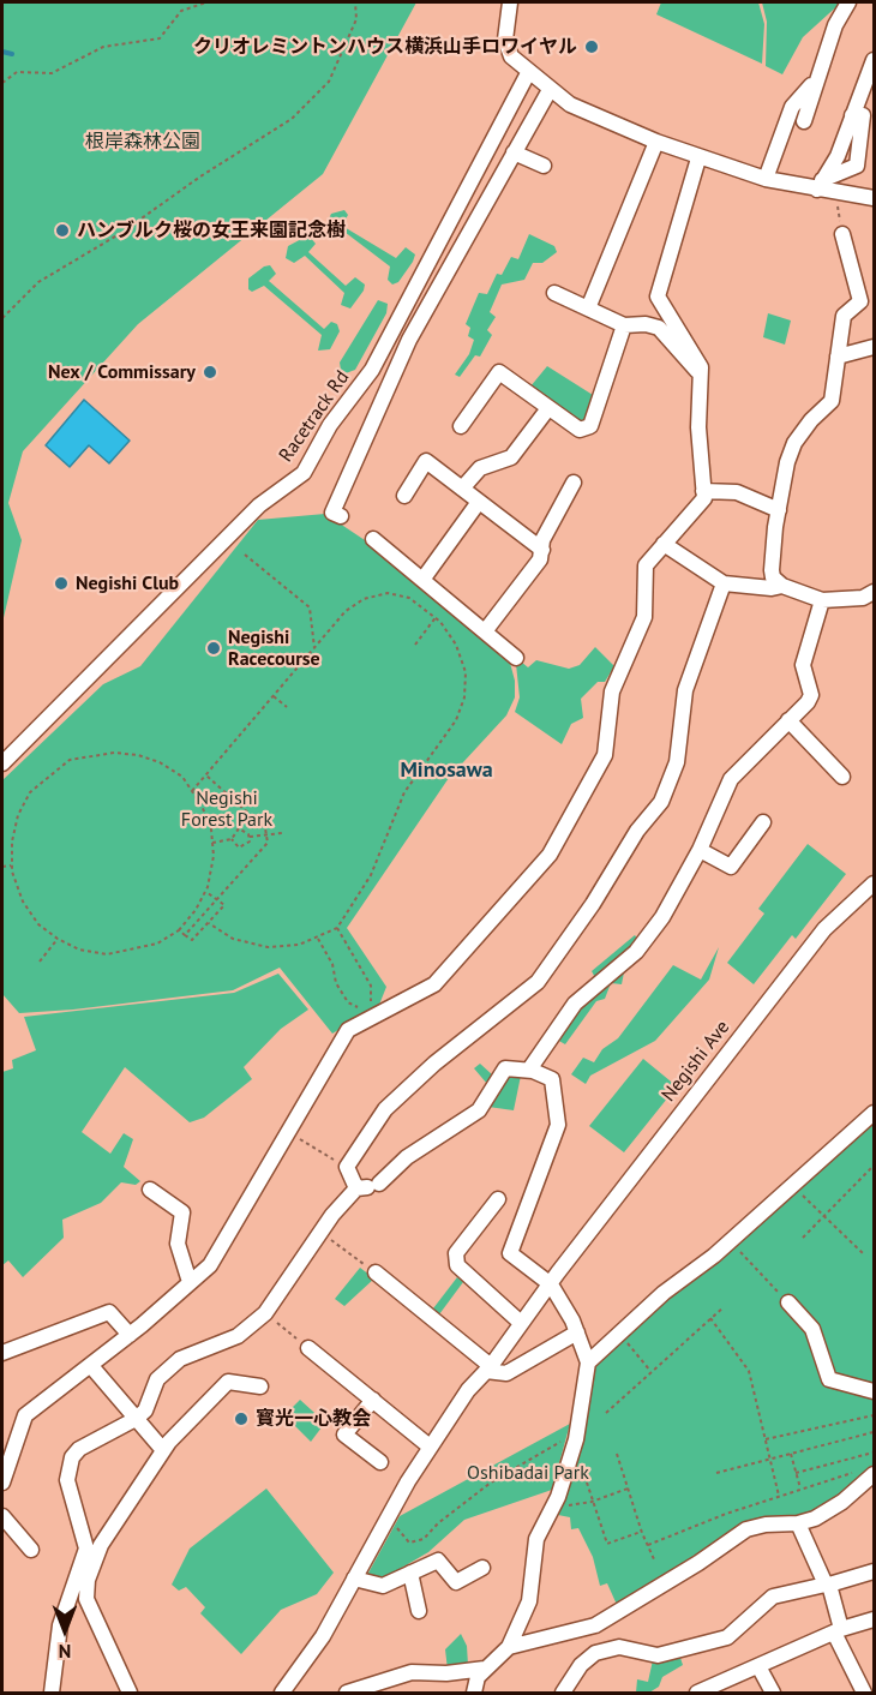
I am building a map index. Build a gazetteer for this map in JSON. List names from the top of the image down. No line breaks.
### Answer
{"streets":{"street":["Racetrack Rd","Negishi Ave"]},"districts":["Minosawa"],"parks":["根岸森林公園","Negishi Forest Park","Oshibadai Park"],"places":["クリオレミントンハウス横浜山手ロワイヤル","ハンブルク桜の女王来園記念樹","Nex / Commissary","Negishi Club","Negishi Racecourse","寳光一心教会"],"north":"bottom"}
